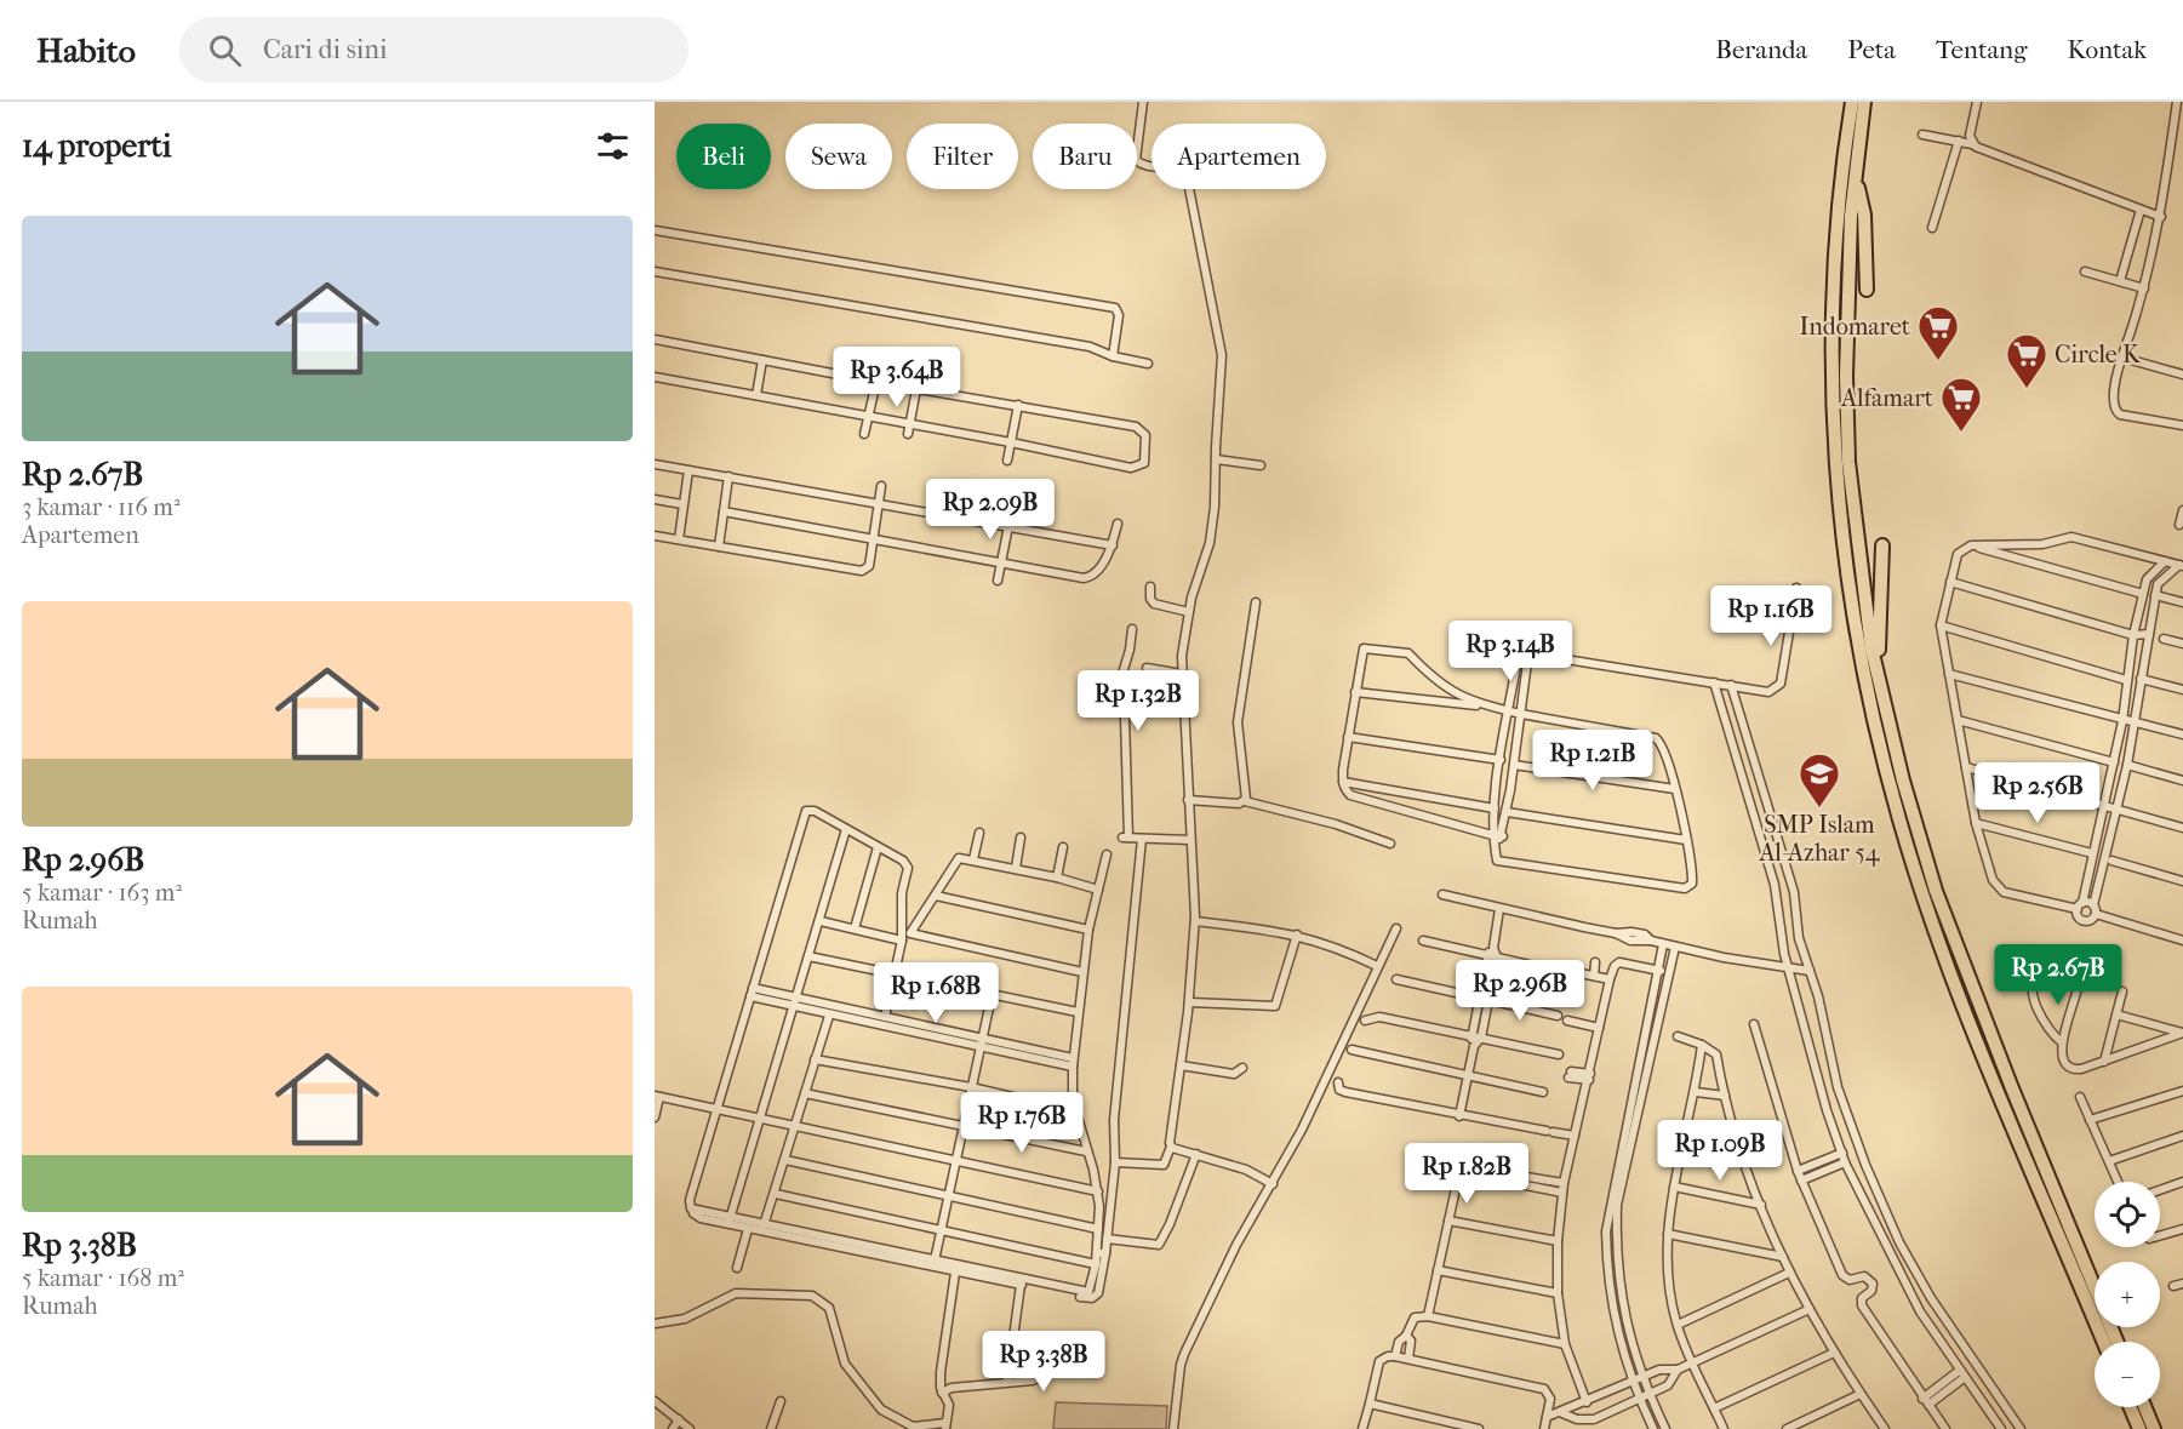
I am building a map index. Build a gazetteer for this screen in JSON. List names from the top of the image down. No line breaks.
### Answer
{"places":{"supermarket":["Indomaret","Circle K","Alfamart"],"school or university":["SMP Islam Al-Azhar 54"]},"page":{"header":"Habito","search":"Cari di sini","nav":["Beranda","Peta","Tentang","Kontak"],"heading":"14 properti","chip":["Beli","Sewa","Filter","Baru","Apartemen"],"list":[{"name":"Rp 2.67B","note":"3 kamar · 116 m² · Apartemen"},{"name":"Rp 2.96B","note":"5 kamar · 163 m² · Rumah"},{"name":"Rp 3.38B","note":"5 kamar · 168 m² · Rumah"}],"price":["Rp 3.64B","Rp 2.09B","Rp 1.16B","Rp 3.14B","Rp 1.32B","Rp 1.21B","Rp 2.56B","Rp 2.67B","Rp 2.96B","Rp 1.68B","Rp 1.76B","Rp 1.09B","Rp 1.82B","Rp 3.38B"],"map_buttons":["+","−"]}}
